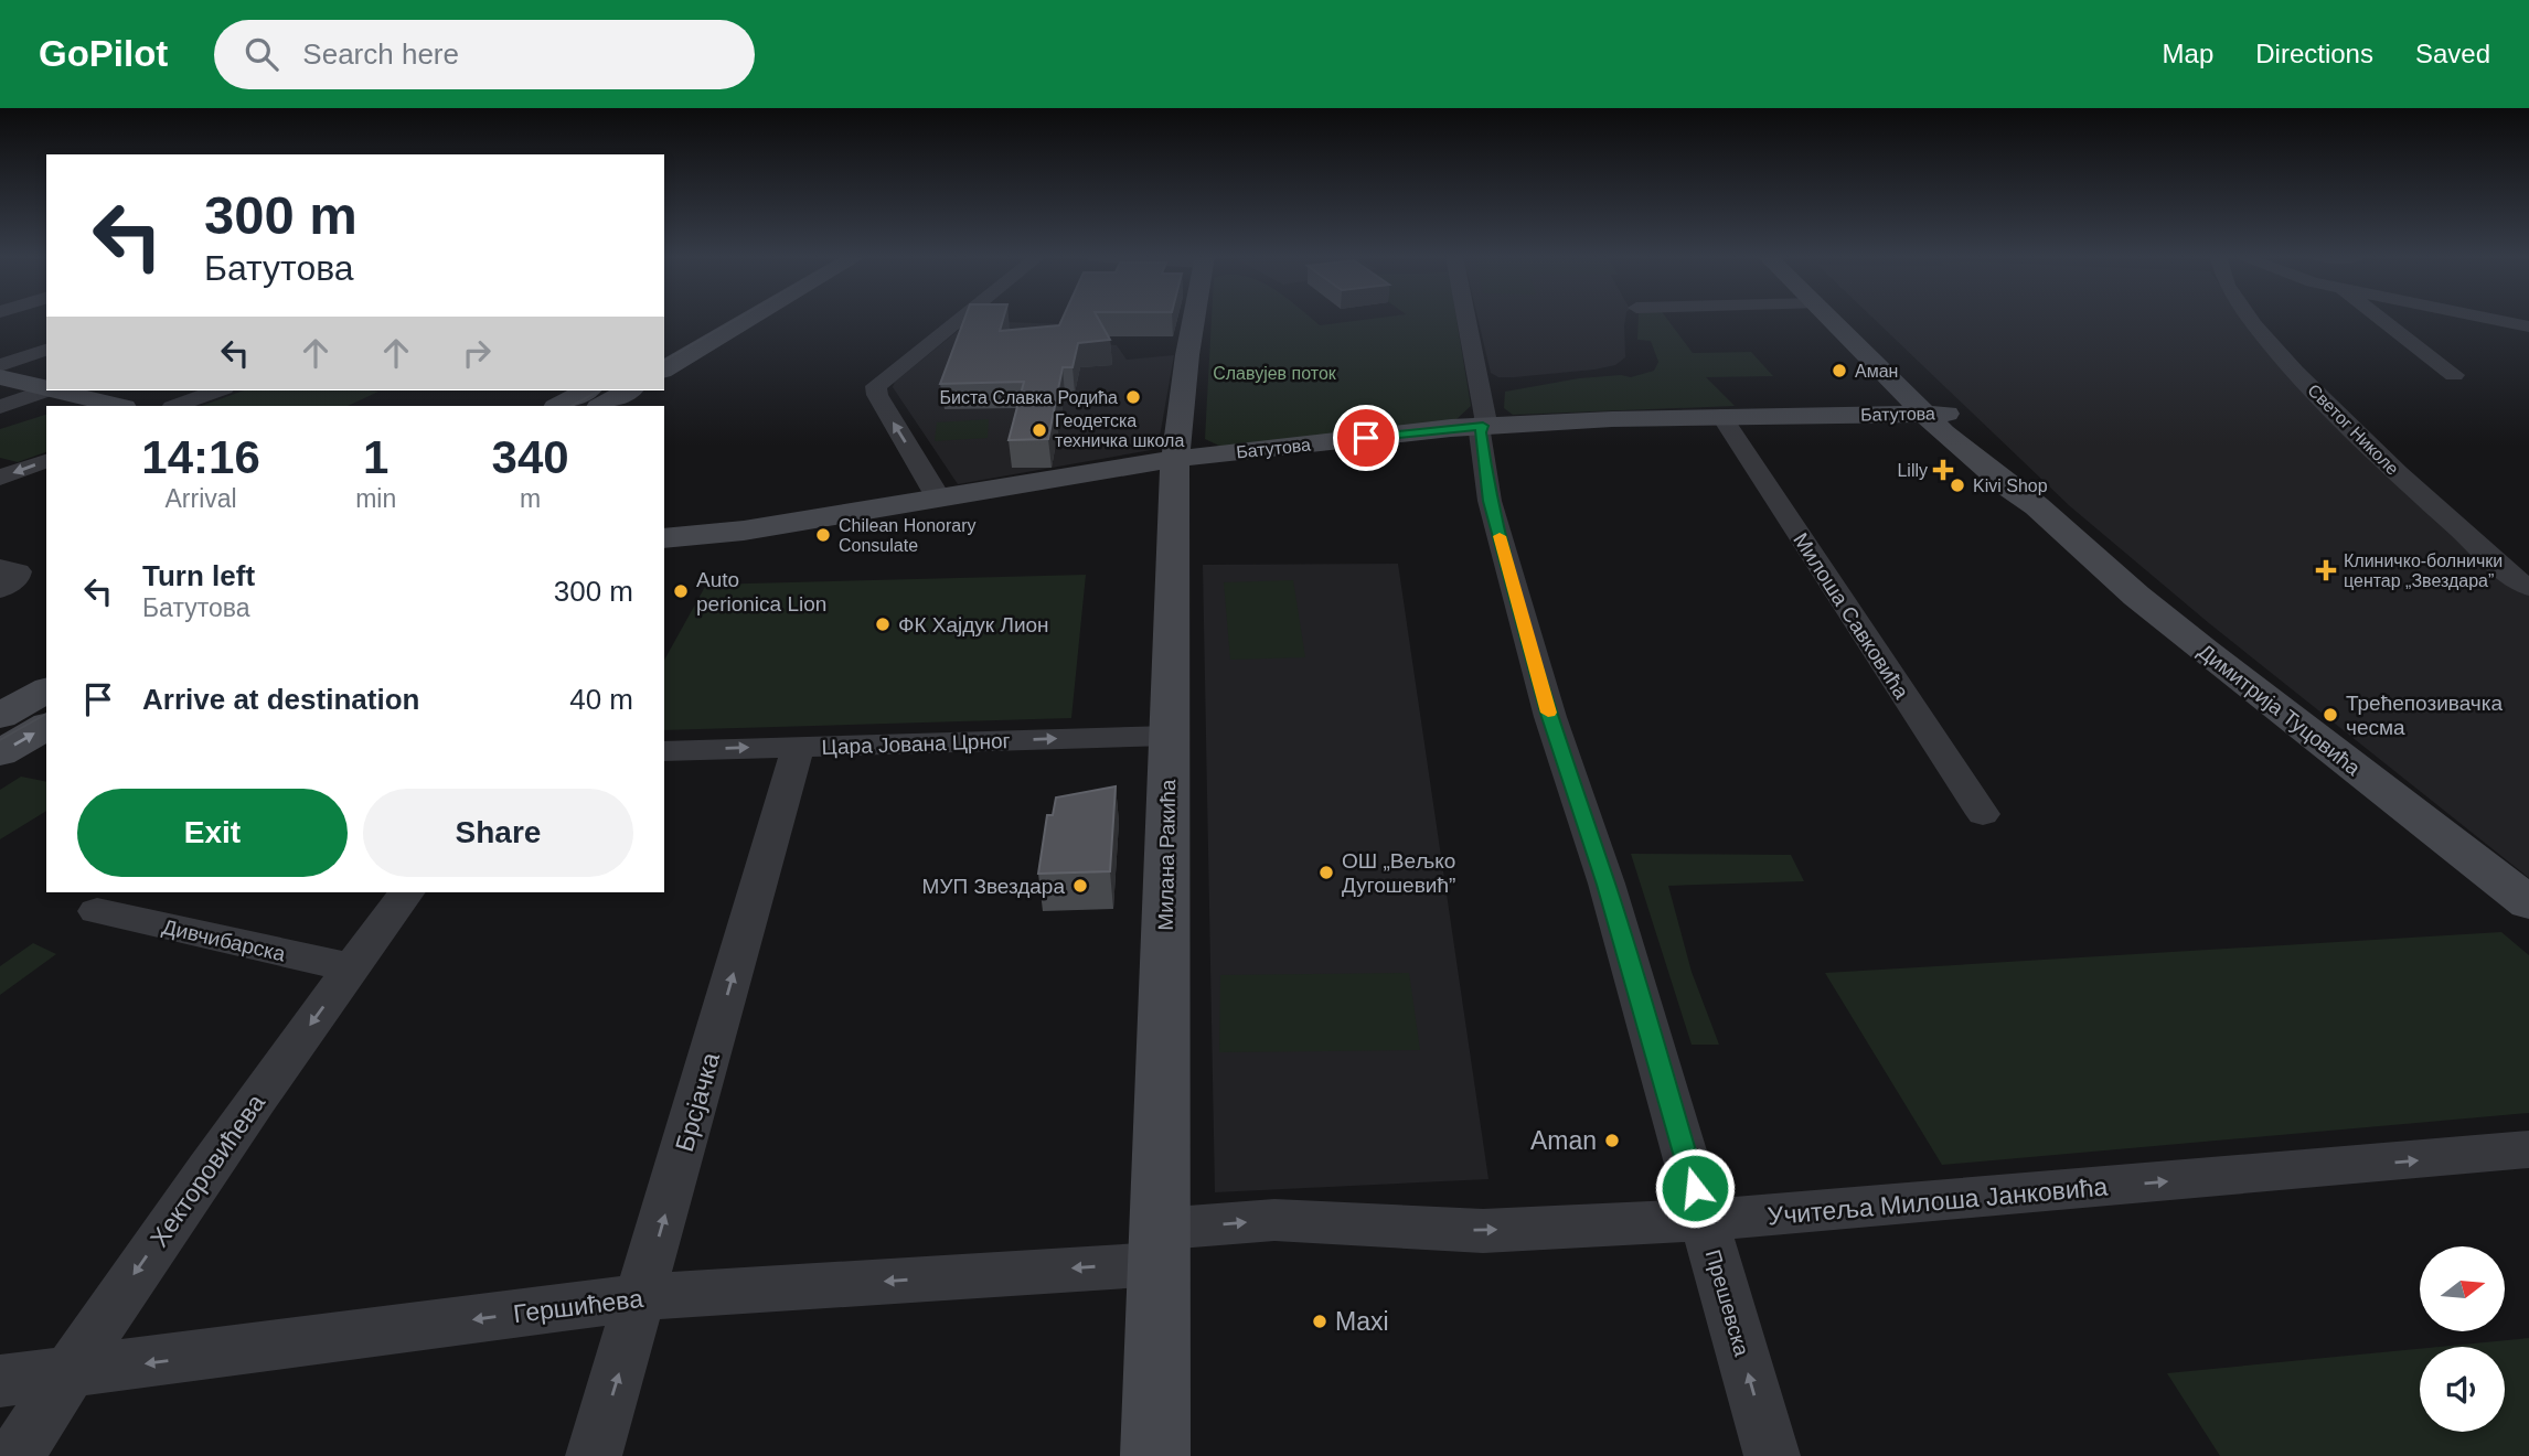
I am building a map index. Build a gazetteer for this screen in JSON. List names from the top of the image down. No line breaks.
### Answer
{"streets":{"main road":["Батутова","Димитрија Туцовића","Милана Ракића"],"street":["Светог Николе","Милоша Савковића","Цара Јована Црног","Дивчибарска","Брсјачка","Хекторовићева","Учитеља Милоша Јанковића","Прешевска","Гершићева"]},"crossings":[["Батутова","Милоша Савковића"],["Батутова","Димитрија Туцовића"],["Батутова","Милана Ракића"],["Батутова","Прешевска"],["Цара Јована Црног","Милана Ракића"],["Цара Јована Црног","Брсјачка"],["Милана Ракића","Учитеља Милоша Јанковића"],["Милана Ракића","Гершићева"],["Дивчибарска","Хекторовићева"],["Брсјачка","Гершићева"],["Хекторовићева","Гершићева"],["Учитеља Милоша Јанковића","Прешевска"],["Учитеља Милоша Јанковића","Гершићева"]],"one_way":["Цара Јована Црног","Брсјачка","Хекторовићева","Учитеља Милоша Јанковића","Гершићева"],"parks":["Славујев поток"],"places":{"other":["Аман","Биста Славка Родића","Геодетска техничка школа","Kivi Shop","Chilean Honorary Consulate","Auto perionica Lion","ФК Хајдук Лион","Трећепозивачка чесма","ОШ „Вељко Дугошевић”","МУП Звездара","Aman","Maxi"],"health":["Lilly","Клиничко-болнички центар „Звездара”"]},"north":"right","page":{"header":"GoPilot","search":"Search here","nav":["Map","Directions","Saved"],"turn":["300 m","Батутова"],"eta":["14:16","Arrival","1","min","340","m"],"list":[{"name":"Turn left","note":"Батутова","value":"300 m"},{"name":"Arrive at destination","value":"40 m"}],"buttons":["Exit","Share"]}}
